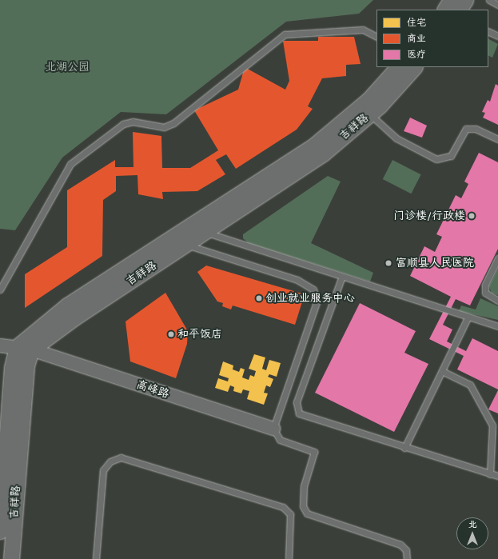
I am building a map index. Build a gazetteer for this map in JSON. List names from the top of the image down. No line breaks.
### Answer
{"streets":{"main road":["吉祥路"],"street":["高峰路"]},"crossings":[["吉祥路","高峰路"]],"parks":["北湖公园"],"places":["门诊楼/行政楼","富顺县人民医院","创业就业服务中心","和平饭店"],"legend":["住宅","商业","医疗"],"north":"top"}
